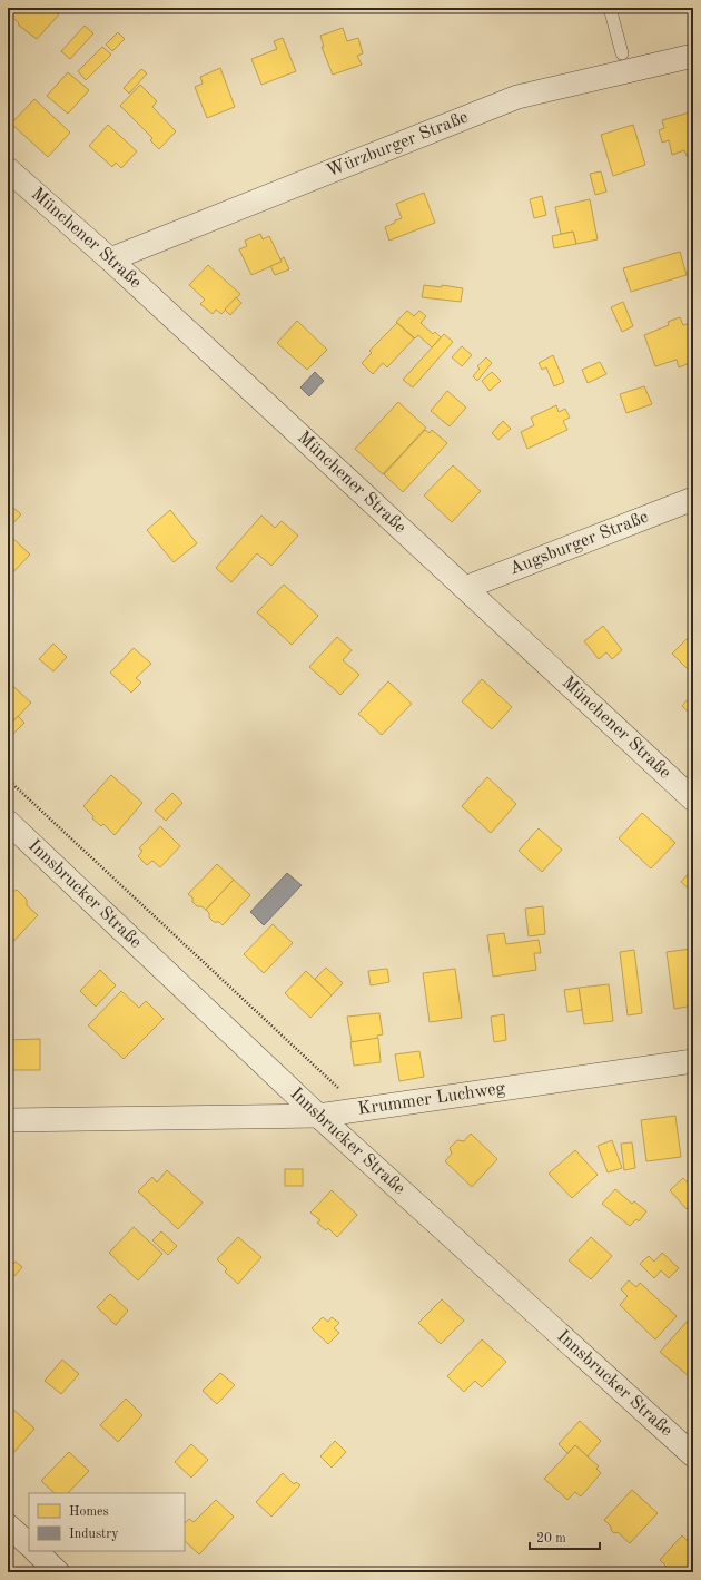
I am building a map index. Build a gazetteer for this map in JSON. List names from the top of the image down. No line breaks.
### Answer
{"streets":{"street":["Würzburger Straße","Münchener Straße","Augsburger Straße","Innsbrucker Straße","Krummer Luchweg"]},"crossings":[["Würzburger Straße","Münchener Straße"],["Münchener Straße","Augsburger Straße"],["Innsbrucker Straße","Krummer Luchweg"]],"legend":["Homes","Industry"],"scale_bar":"20 m"}
